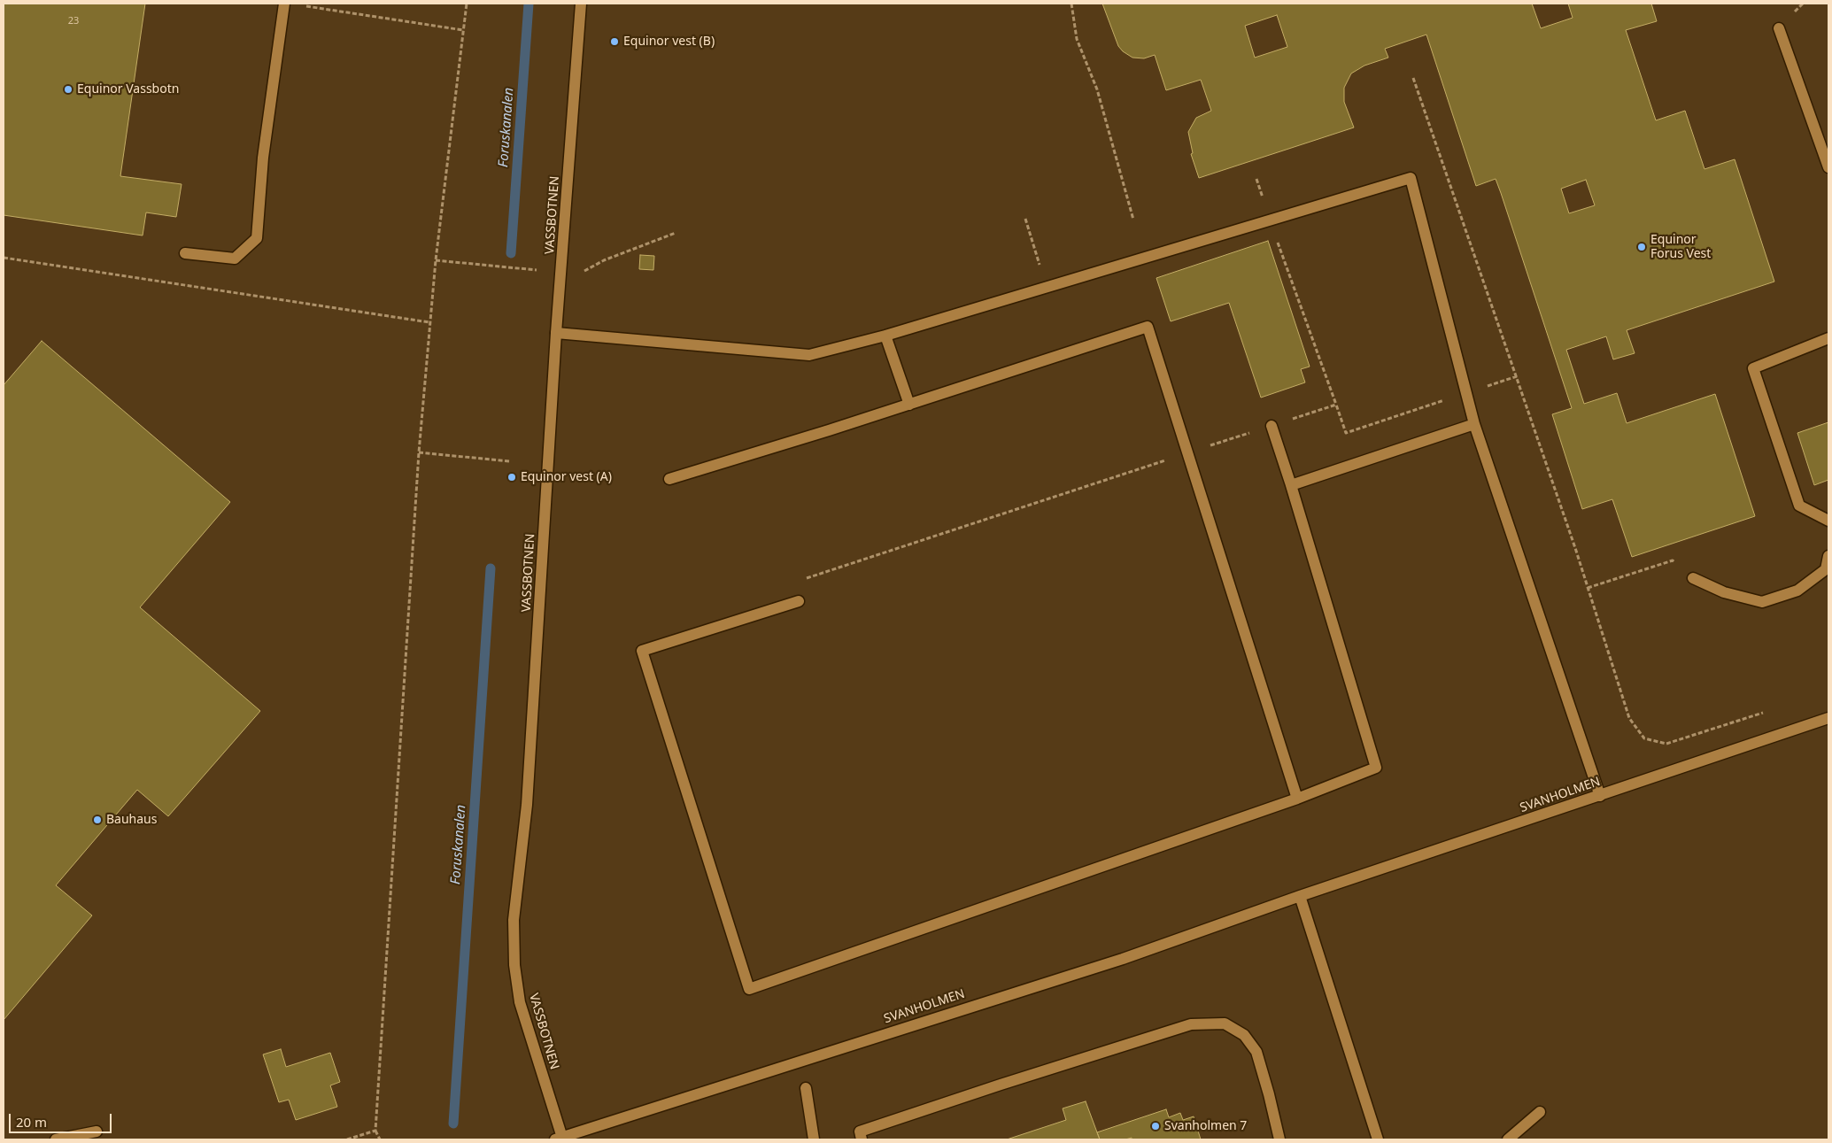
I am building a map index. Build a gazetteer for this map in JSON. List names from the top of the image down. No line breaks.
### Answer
{"streets":{"street":["VASSBOTNEN","SVANHOLMEN"]},"crossings":[["VASSBOTNEN","SVANHOLMEN"]],"water":["Foruskanalen"],"places":["Equinor vest (B)","Equinor Vassbotn","Equinor Forus Vest","Equinor vest (A)","Bauhaus","Svanholmen 7"],"house_numbers":["23"],"scale_bar":"20 m"}
